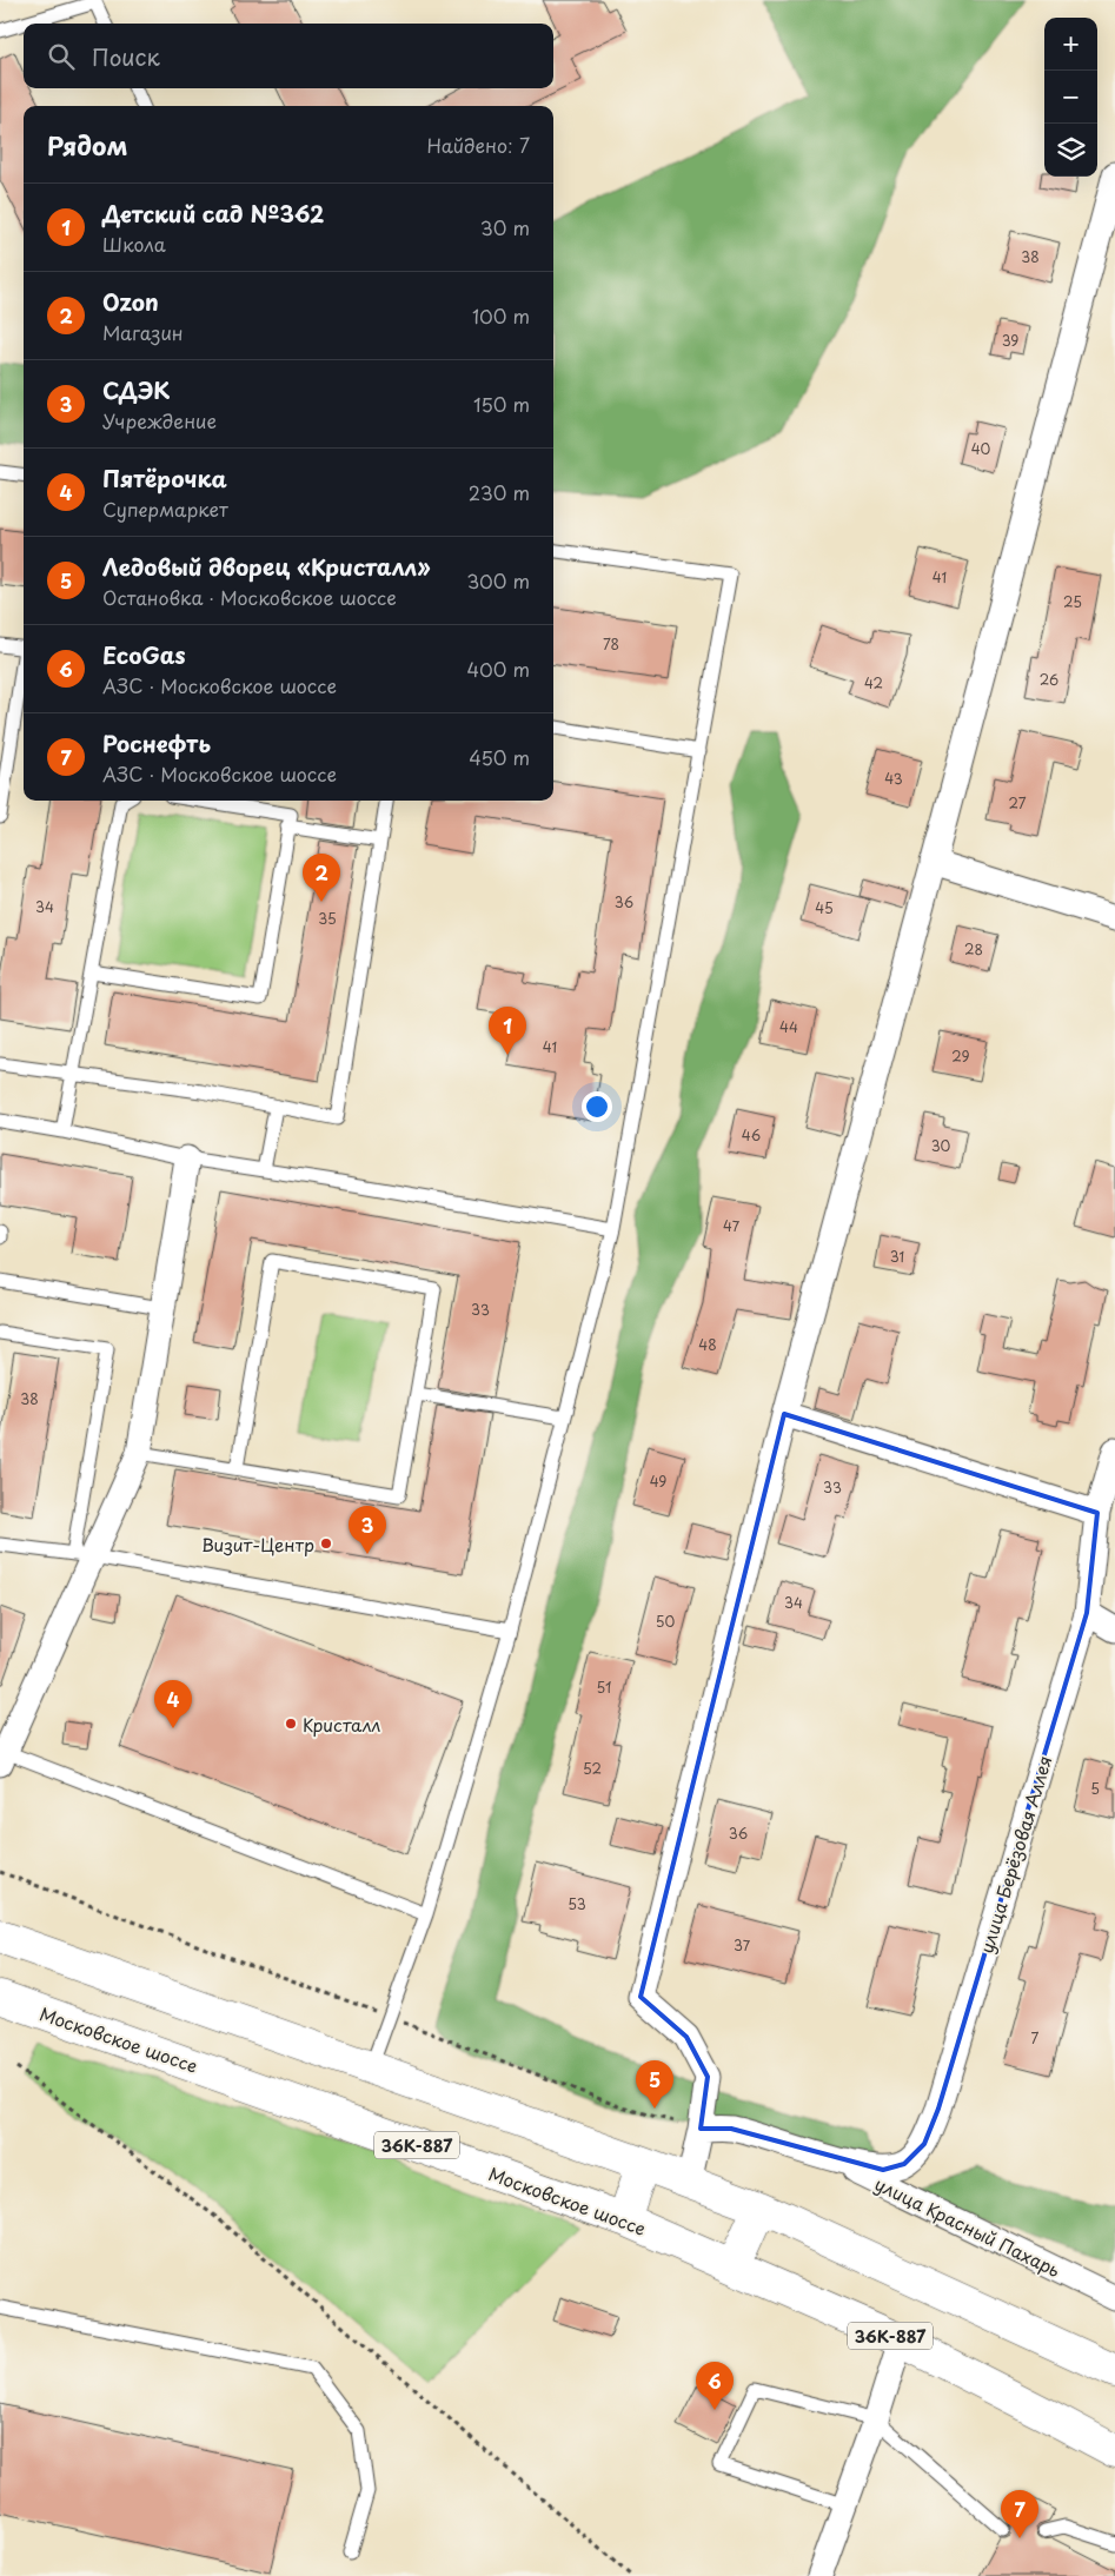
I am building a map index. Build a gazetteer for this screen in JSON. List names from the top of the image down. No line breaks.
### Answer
{"streets":{"main road":["Московское шоссе","36К-887"],"street":["улица Берёзовая Аллея","улица Красный Пахарь"]},"crossings":[["улица Берёзовая Аллея","улица Красный Пахарь"]],"places":["Визит-Центр","Кристалл"],"house_numbers":["38","39","40","41","25","78","26","42","43","27","36","34","45","35","28","44","41","29","46","30","47","31","33","48","38","49","33","34","50","51","52","5","36","53","37","7"],"page":{"map_buttons":["+","−"],"search":"Поиск","heading":["Рядом","Найдено: 7"],"list":[{"mark":"1","name":"Детский сад №362","note":"Школа","value":"30 m"},{"mark":"2","name":"Ozon","note":"Магазин","value":"100 m"},{"mark":"3","name":"СДЭК","note":"Учреждение","value":"150 m"},{"mark":"4","name":"Пятёрочка","note":"Супермаркет","value":"230 m"},{"mark":"5","name":"Ледовый дворец «Кристалл»","note":"Остановка · Московское шоссе","value":"300 m"},{"mark":"6","name":"EcoGas","note":"АЗС · Московское шоссе","value":"400 m"},{"mark":"7","name":"Роснефть","note":"АЗС · Московское шоссе","value":"450 m"}],"pins":["2","1","3","4","5","6","7"]}}
